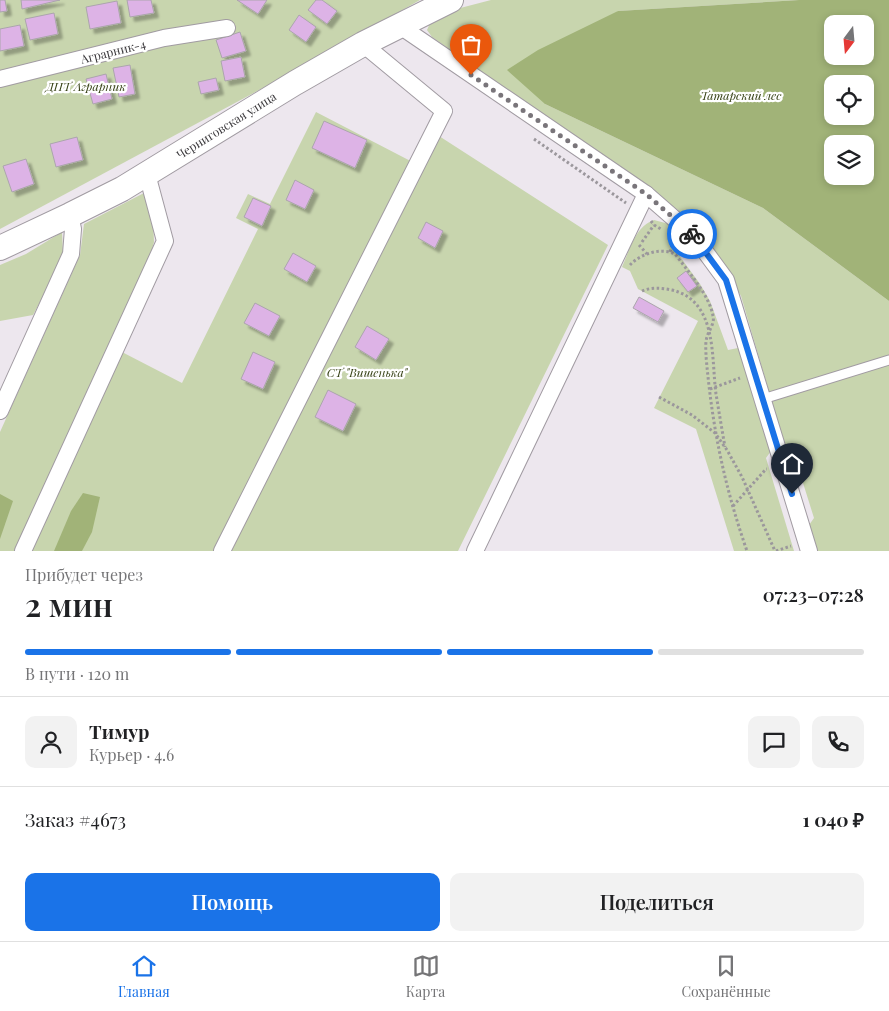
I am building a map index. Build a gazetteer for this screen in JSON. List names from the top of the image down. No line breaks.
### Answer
{"streets":{"street":["Аграрник-4","Черниговская улица"]},"parks":["ДНТ Аграрник","Татарский лес","СТ \"Вишенька\""],"north":"bottom","page":{"heading":["2 мин","Прибудет через","07:23–07:28"],"panel":["Тимур","Курьер · 4.6","Заказ #4673","1 040 ₽"],"bar":"В пути · 120 m","buttons":["Помощь","Поделиться"],"tabs":["Главная","Карта","Сохранённые"]}}
